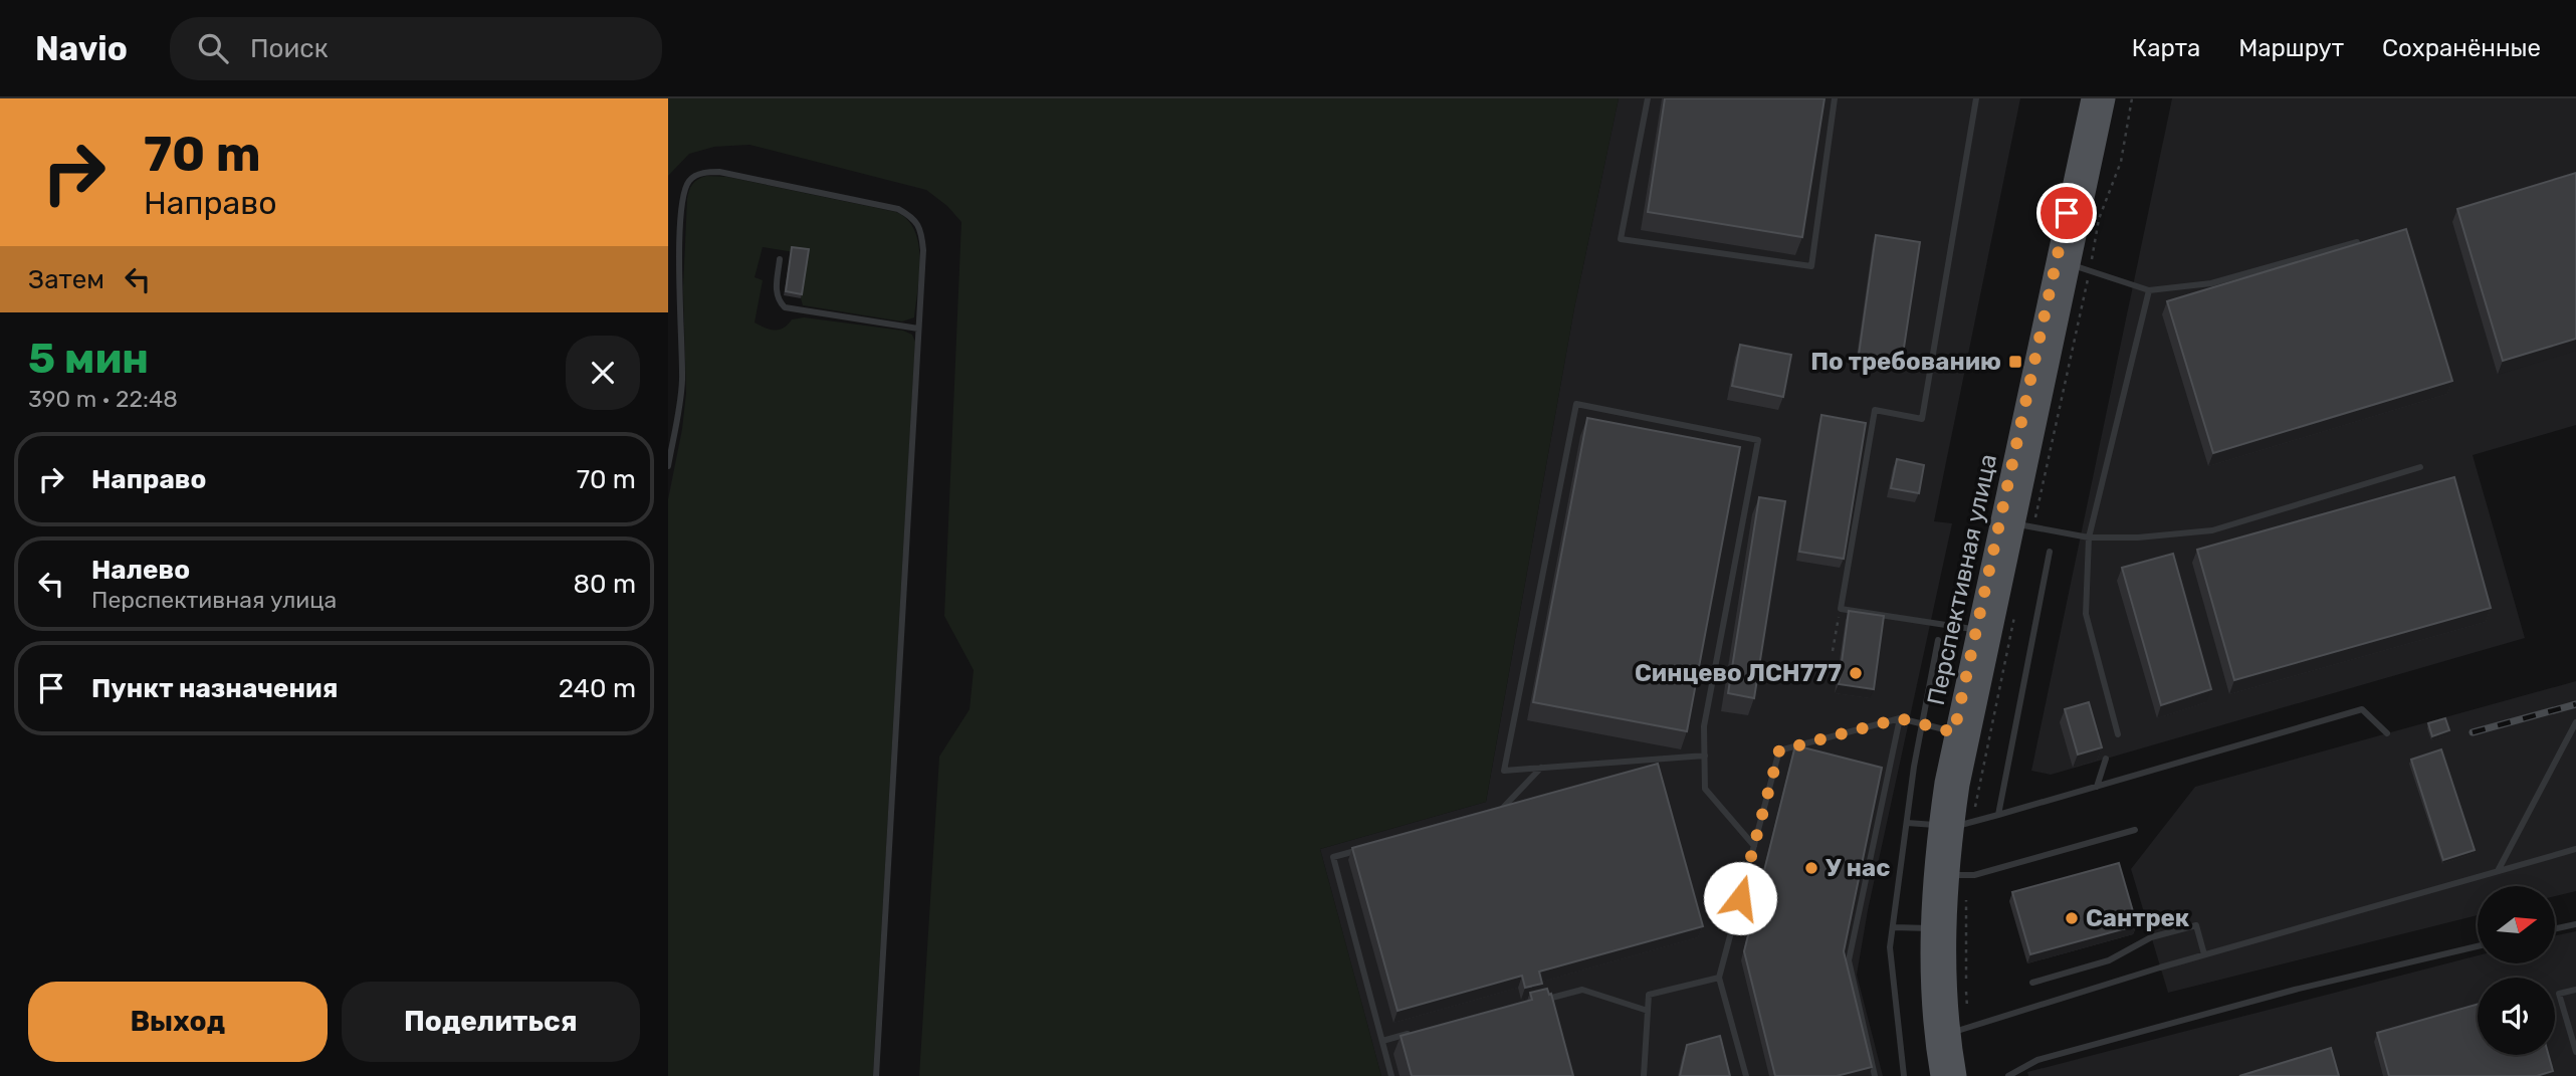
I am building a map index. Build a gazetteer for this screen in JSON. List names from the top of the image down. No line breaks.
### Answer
{"streets":{"main road":["Перспективная улица"]},"places":{"transit":["По требованию"],"other":["Синцево ЛСН777","У нас","Сантрек"]},"north":"right","page":{"header":"Navio","search":"Поиск","nav":["Карта","Маршрут","Сохранённые"],"turn":["70 m","Направо"],"then":"Затем","heading":["5 мин","390 m · 22:48"],"list":[{"name":"Направо","value":"70 m"},{"name":"Налево","note":"Перспективная улица","value":"80 m"},{"name":"Пункт назначения","value":"240 m"}],"buttons":["Выход","Поделиться"]}}
